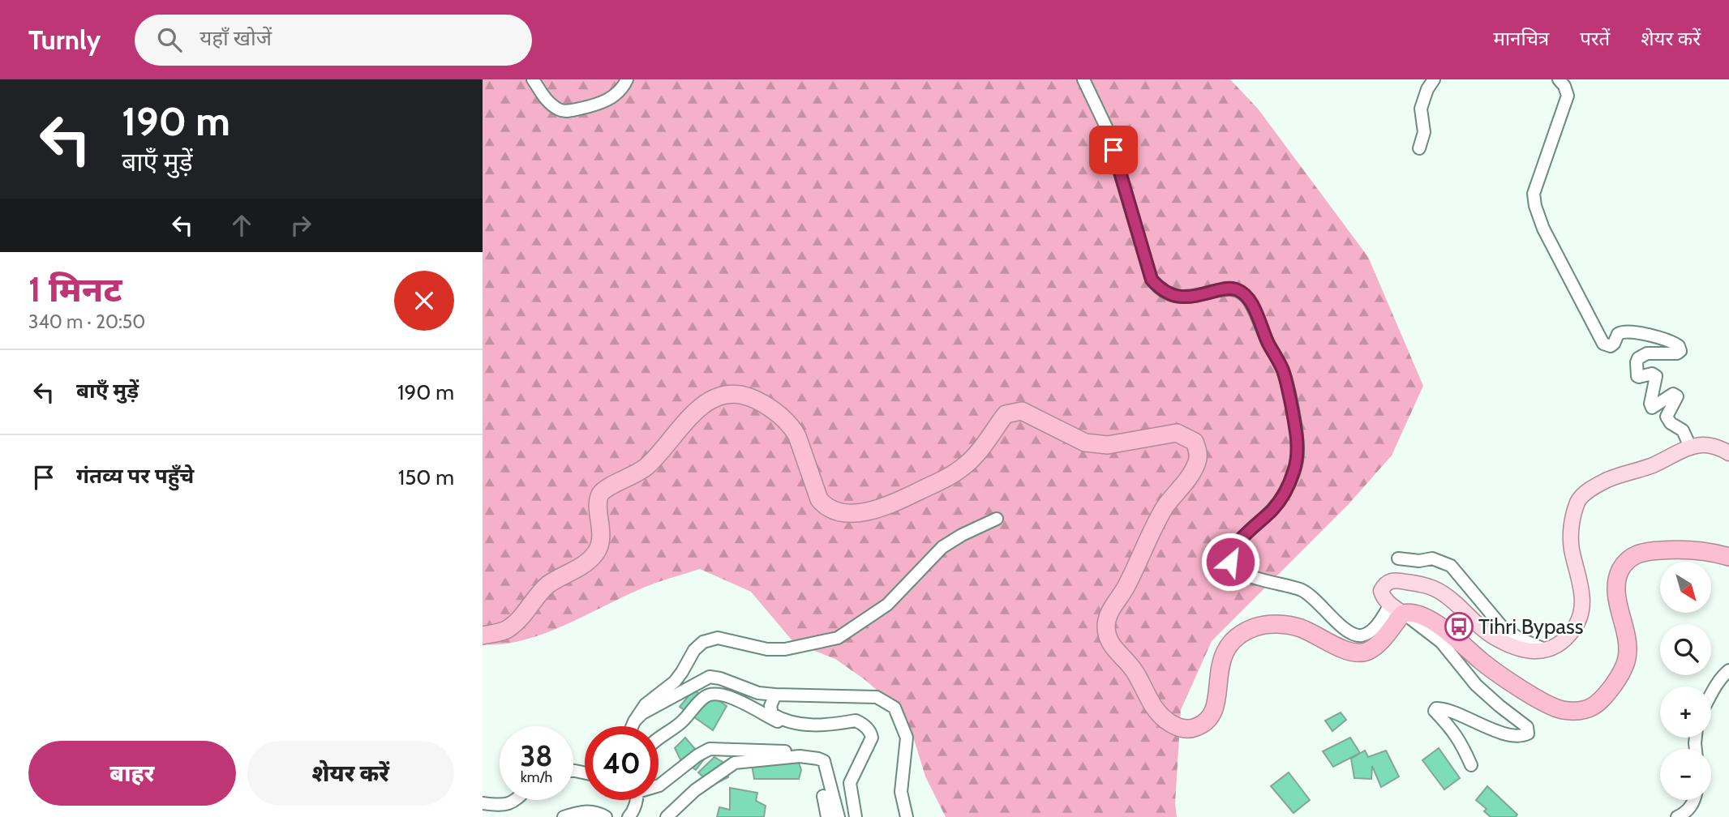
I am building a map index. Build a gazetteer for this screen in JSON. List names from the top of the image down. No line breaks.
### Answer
{"places":{"bus stop":["Tihri Bypass"]},"north":"bottom right","page":{"header":"Turnly","search":"यहाँ खोजें","nav":["मानचित्र","परतें","शेयर करें"],"turn":["190 m","बाएँ मुड़ें"],"heading":["1 मिनट","340 m · 20:50"],"list":[{"name":"बाएँ मुड़ें","value":"190 m"},{"name":"गंतव्य पर पहुँचे","value":"150 m"}],"map_buttons":["+","−"],"speed":"38 km/h","limit":"40","buttons":["बाहर","शेयर करें"]}}
